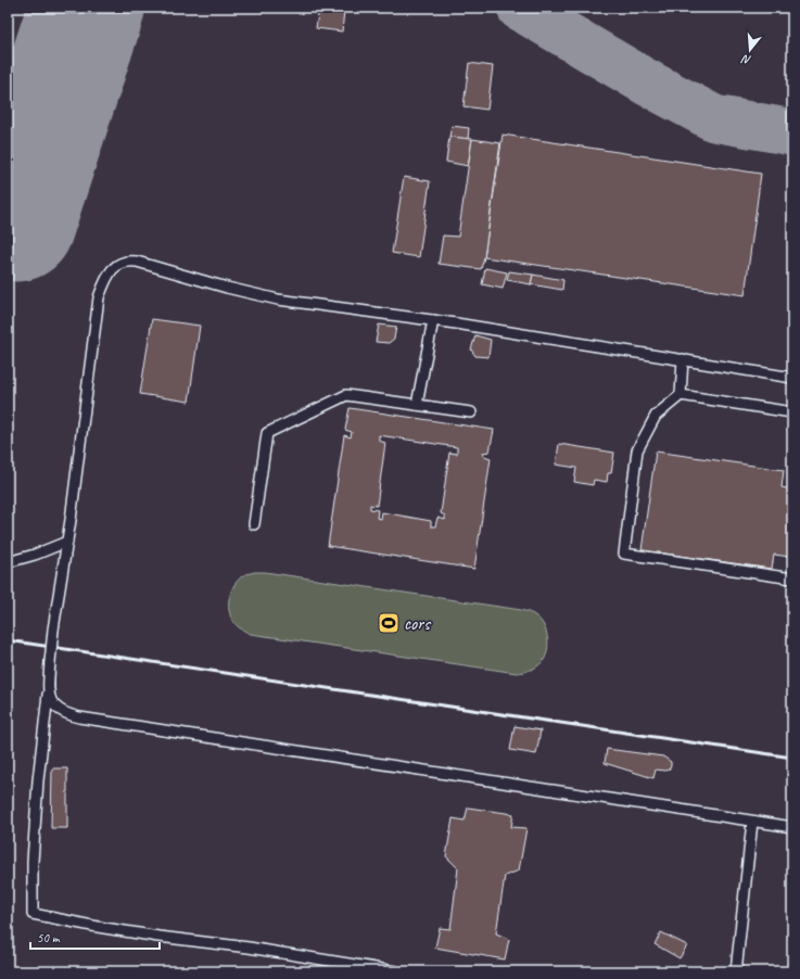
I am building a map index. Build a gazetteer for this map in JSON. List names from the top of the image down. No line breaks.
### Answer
{"places":{"sports":["cors"]},"scale_bar":"50 m","north":"bottom"}
